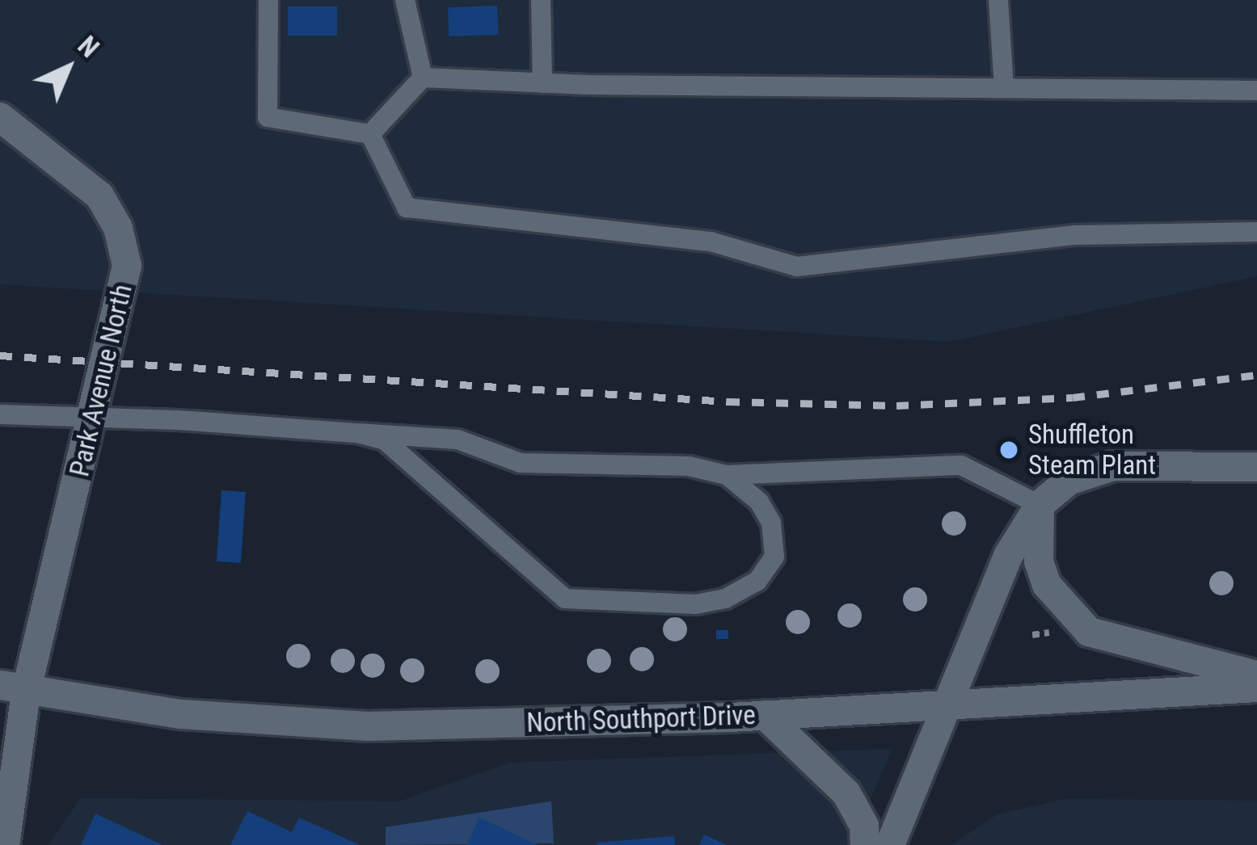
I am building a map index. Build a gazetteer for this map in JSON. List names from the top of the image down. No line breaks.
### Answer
{"streets":{"main road":["Park Avenue North","North Southport Drive"]},"crossings":[["Park Avenue North","North Southport Drive"]],"places":["Shuffleton Steam Plant"],"north":"top right"}
